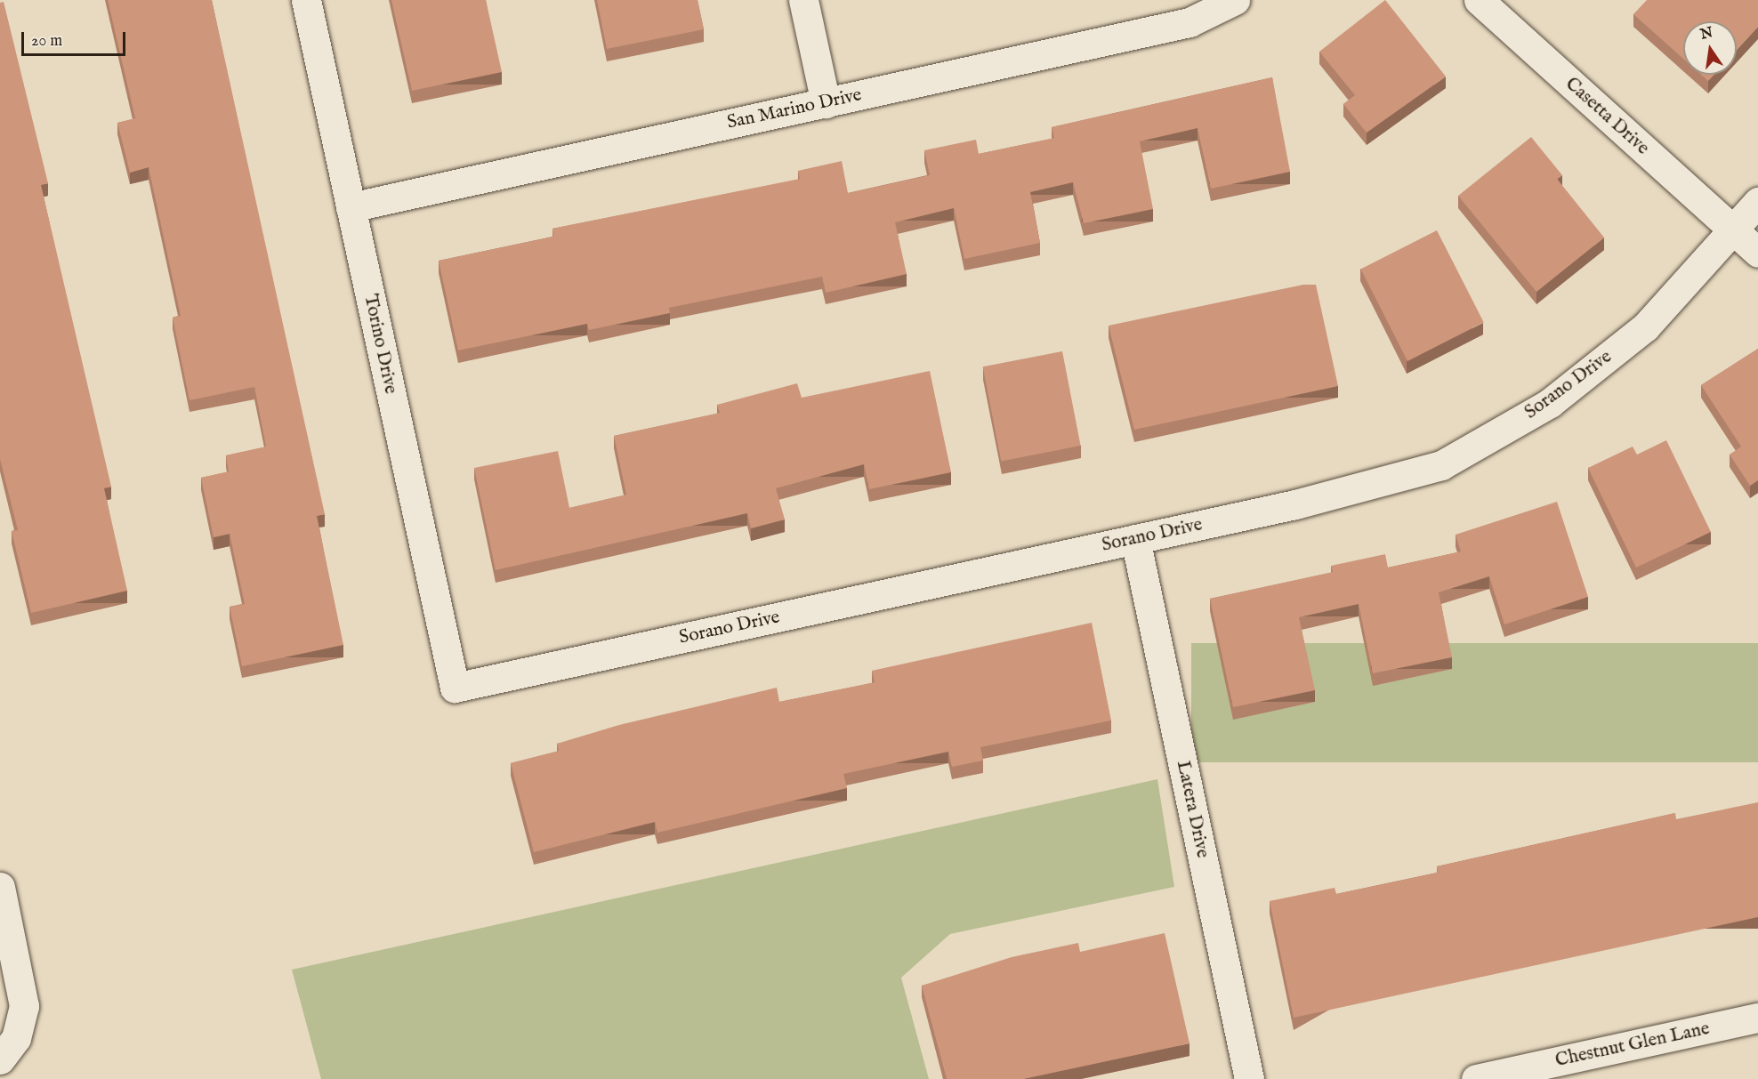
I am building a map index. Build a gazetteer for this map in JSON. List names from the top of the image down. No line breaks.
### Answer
{"streets":{"street":["San Marino Drive","Casetta Drive","Torino Drive","Sorano Drive","Latera Drive","Chestnut Glen Lane"]},"crossings":[["San Marino Drive","Torino Drive"],["Casetta Drive","Sorano Drive"],["Torino Drive","Sorano Drive"],["Sorano Drive","Latera Drive"]],"scale_bar":"20 m","north":"top"}
